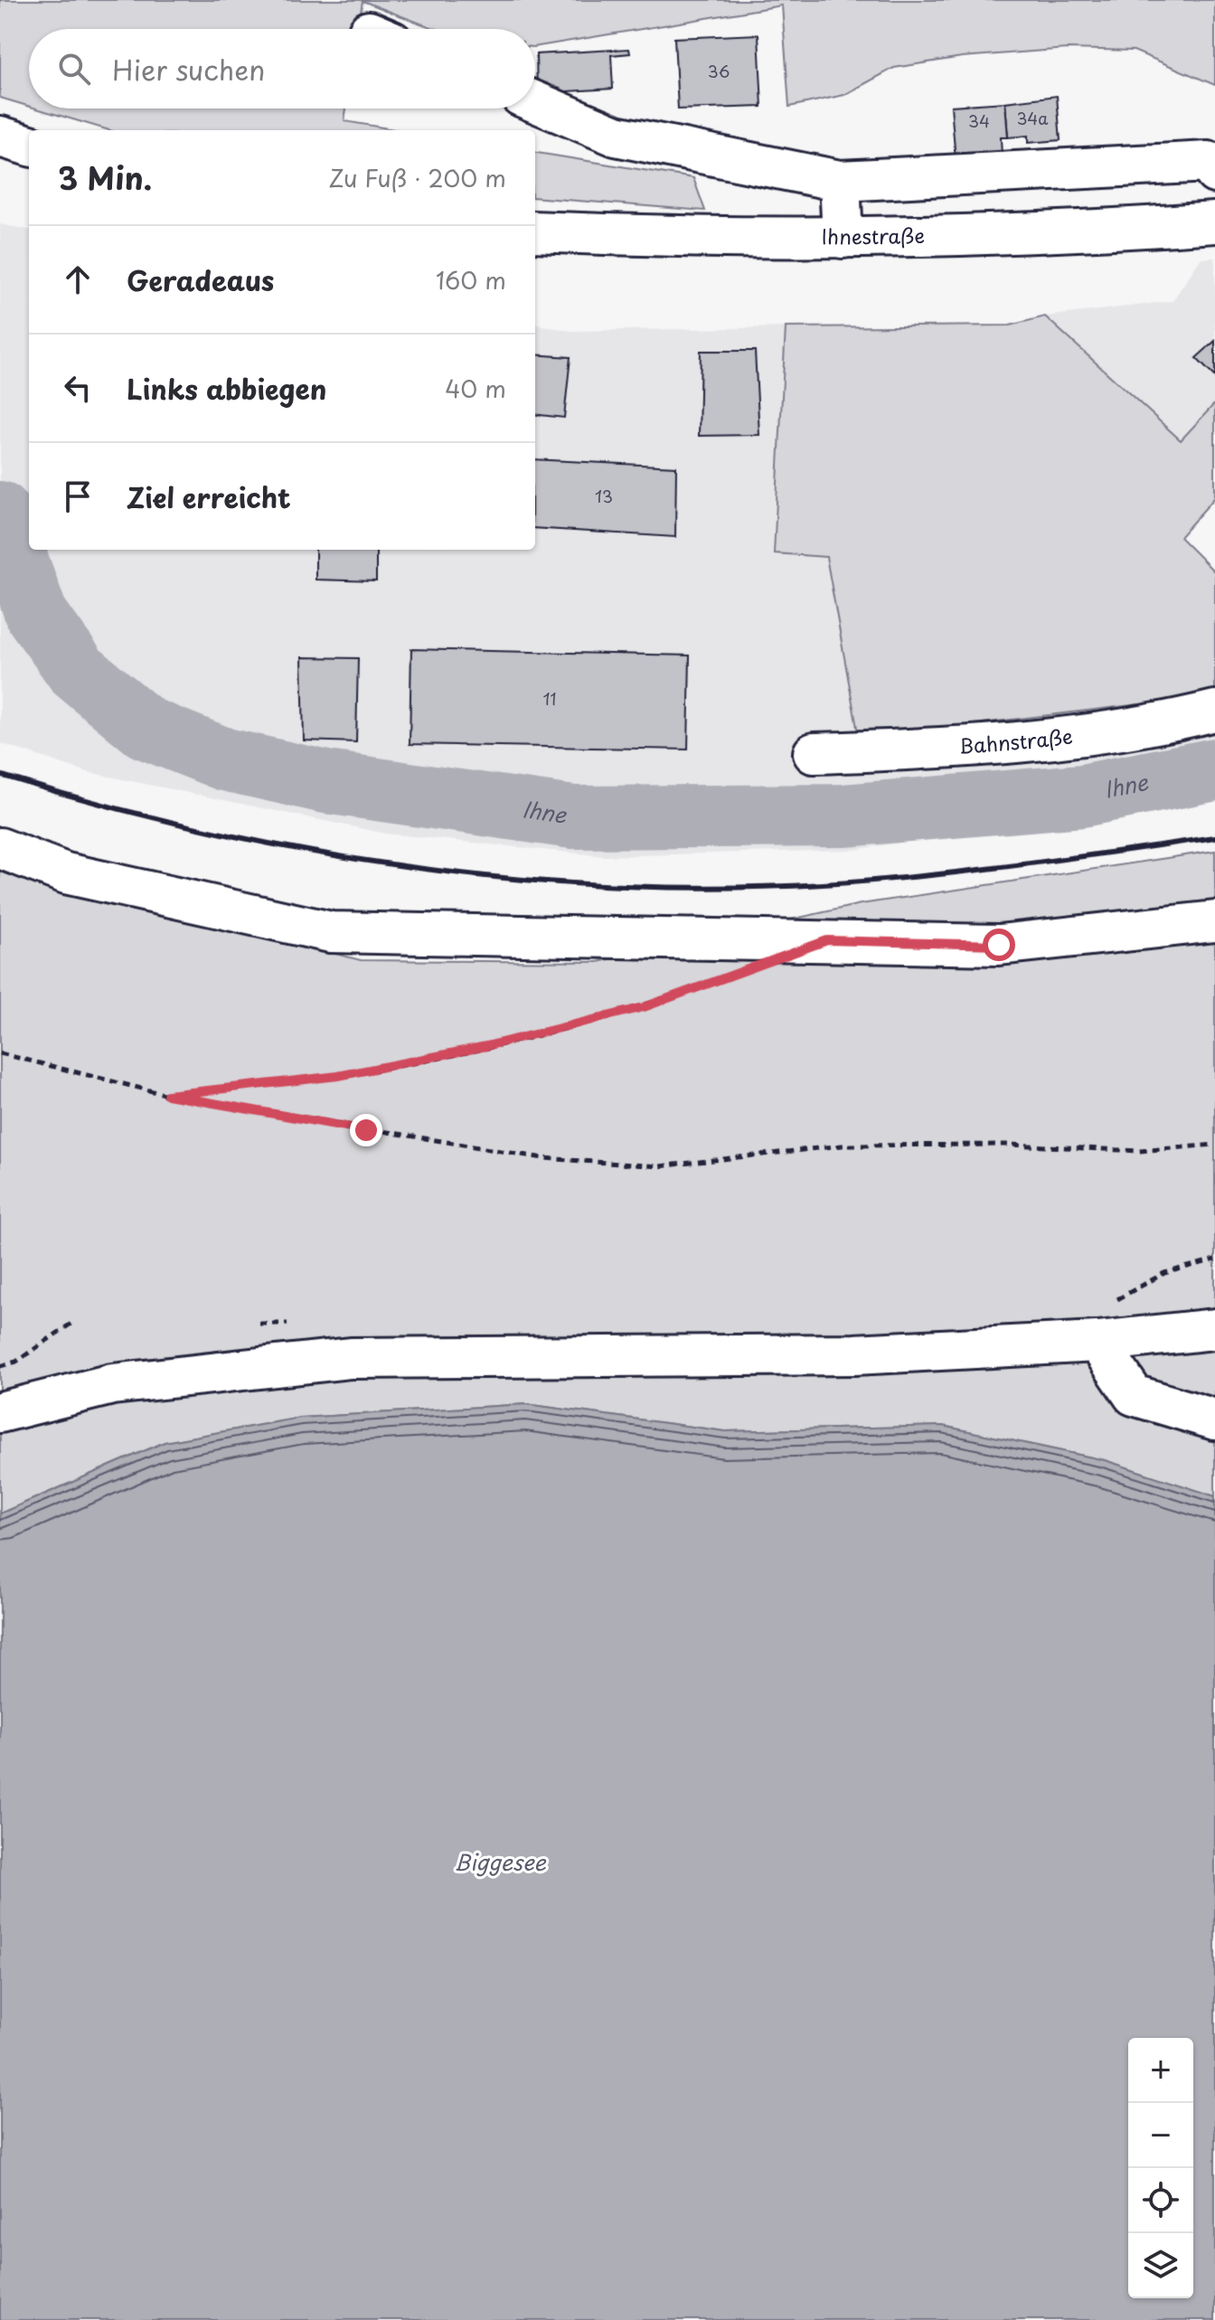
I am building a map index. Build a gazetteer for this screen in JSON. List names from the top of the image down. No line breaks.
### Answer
{"streets":{"main road":["Ihnestraße","Bahnstraße"]},"water":["Ihne","Biggesee"],"house_numbers":["36","34a","34","13","11"],"page":{"search":"Hier suchen","heading":["3 Min.","Zu Fuß · 200 m"],"list":[["Geradeaus","160 m"],["Links abbiegen","40 m"],"Ziel erreicht"],"map_buttons":["+","−"]}}
